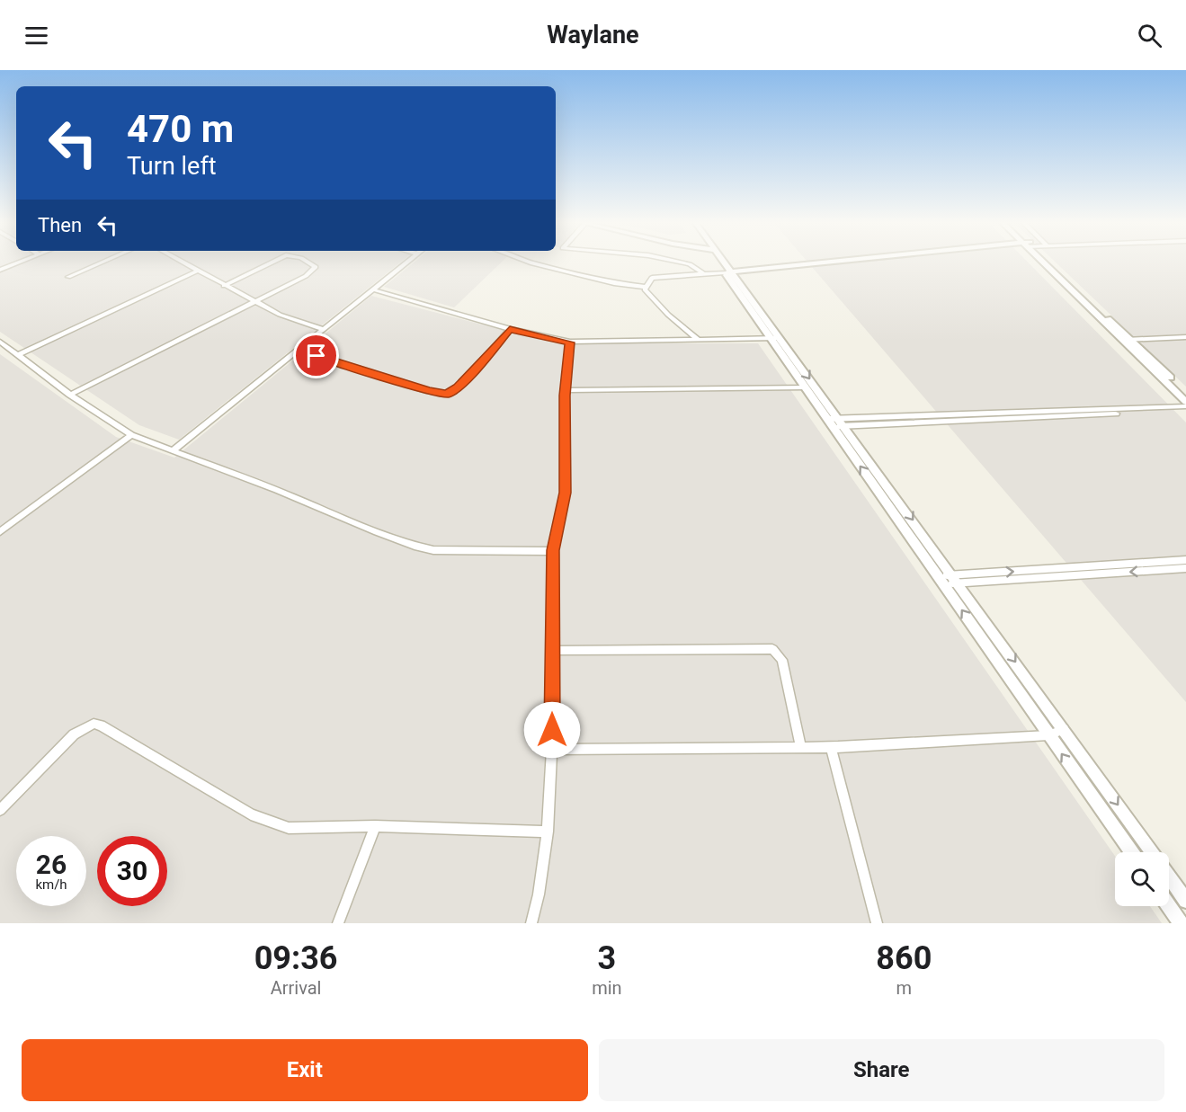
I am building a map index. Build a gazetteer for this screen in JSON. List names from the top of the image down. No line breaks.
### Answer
{"page":{"header":"Waylane","turn":["470 m","Turn left"],"then":"Then","speed":"26 km/h","limit":"30","eta":["09:36","Arrival","3","min","860","m"],"buttons":["Exit","Share"]}}
